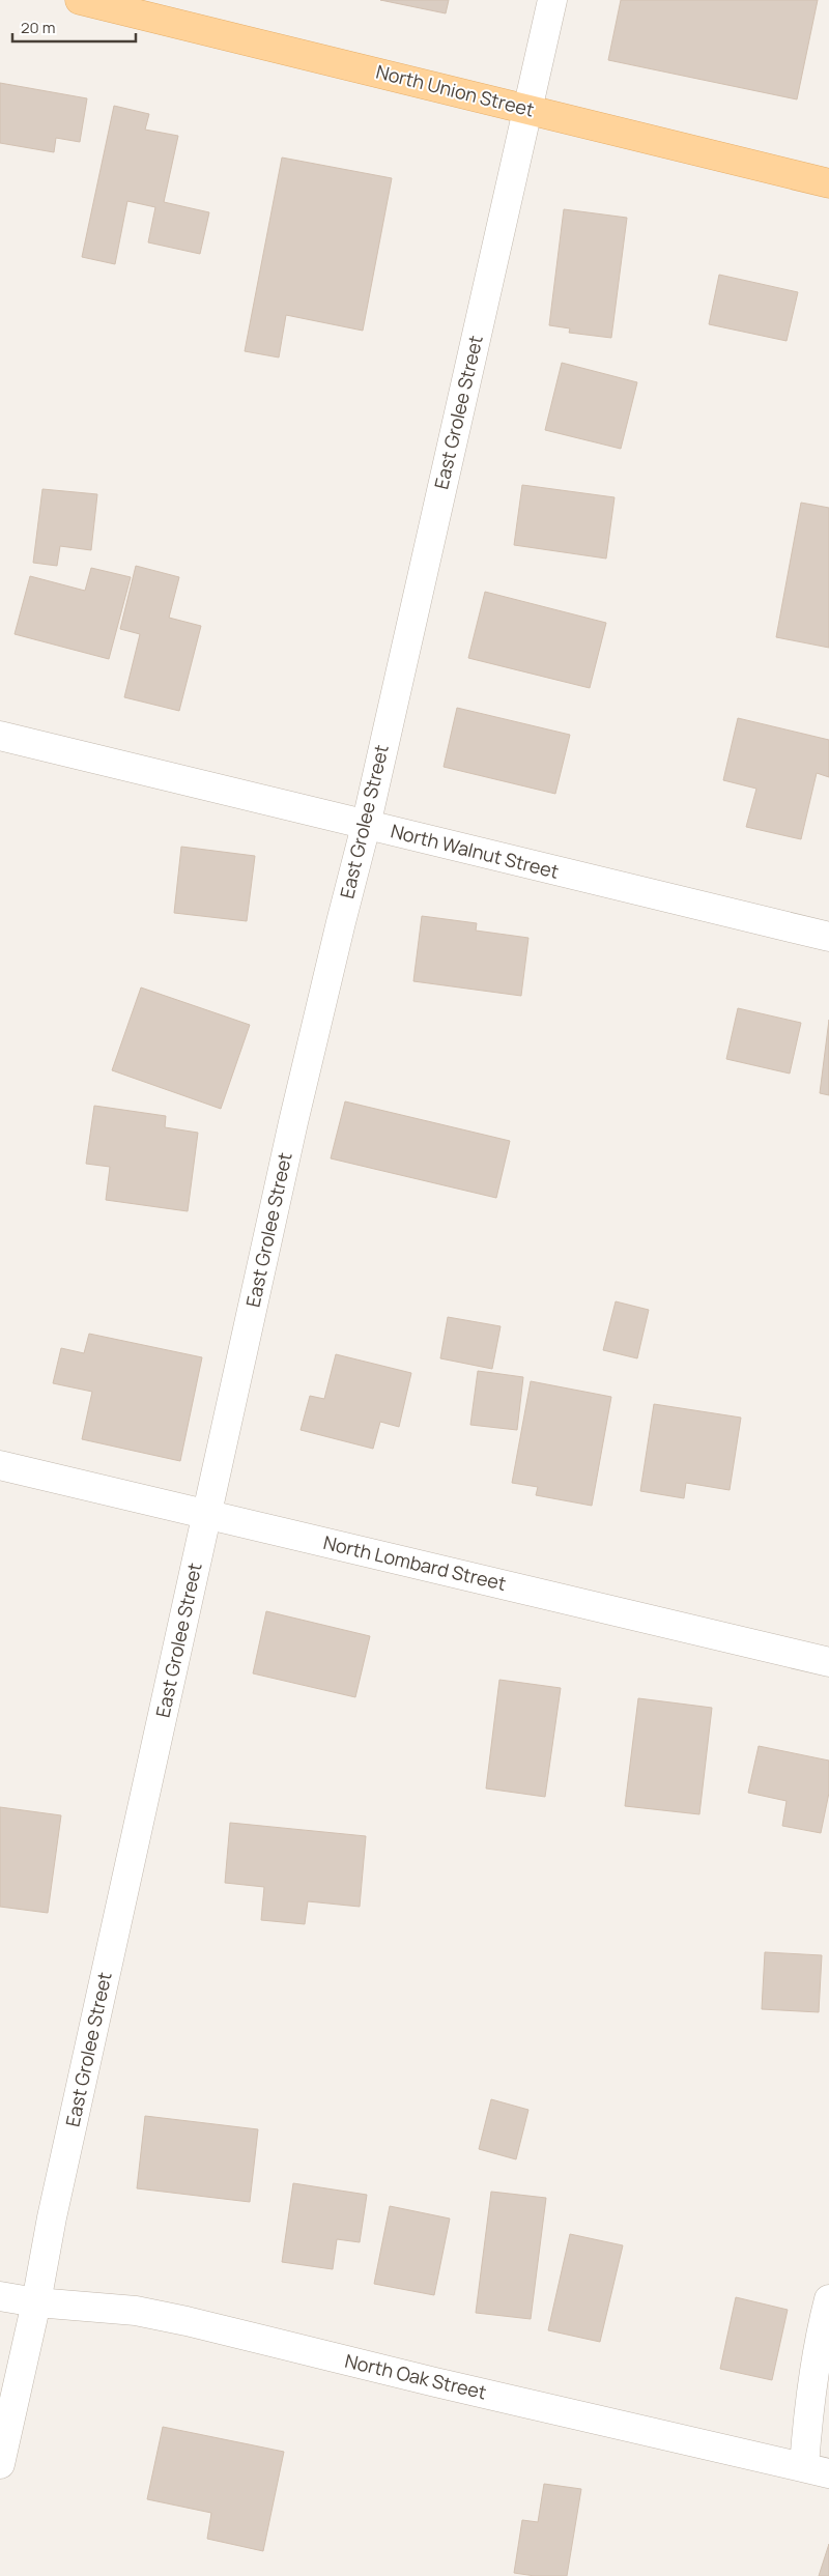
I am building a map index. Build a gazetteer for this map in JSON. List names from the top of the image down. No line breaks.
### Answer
{"streets":{"main road":["North Union Street"],"street":["East Grolee Street","North Walnut Street","North Lombard Street","North Oak Street"]},"crossings":[["North Union Street","East Grolee Street"],["East Grolee Street","North Walnut Street"],["East Grolee Street","North Lombard Street"],["East Grolee Street","North Oak Street"]],"scale_bar":"20 m"}
